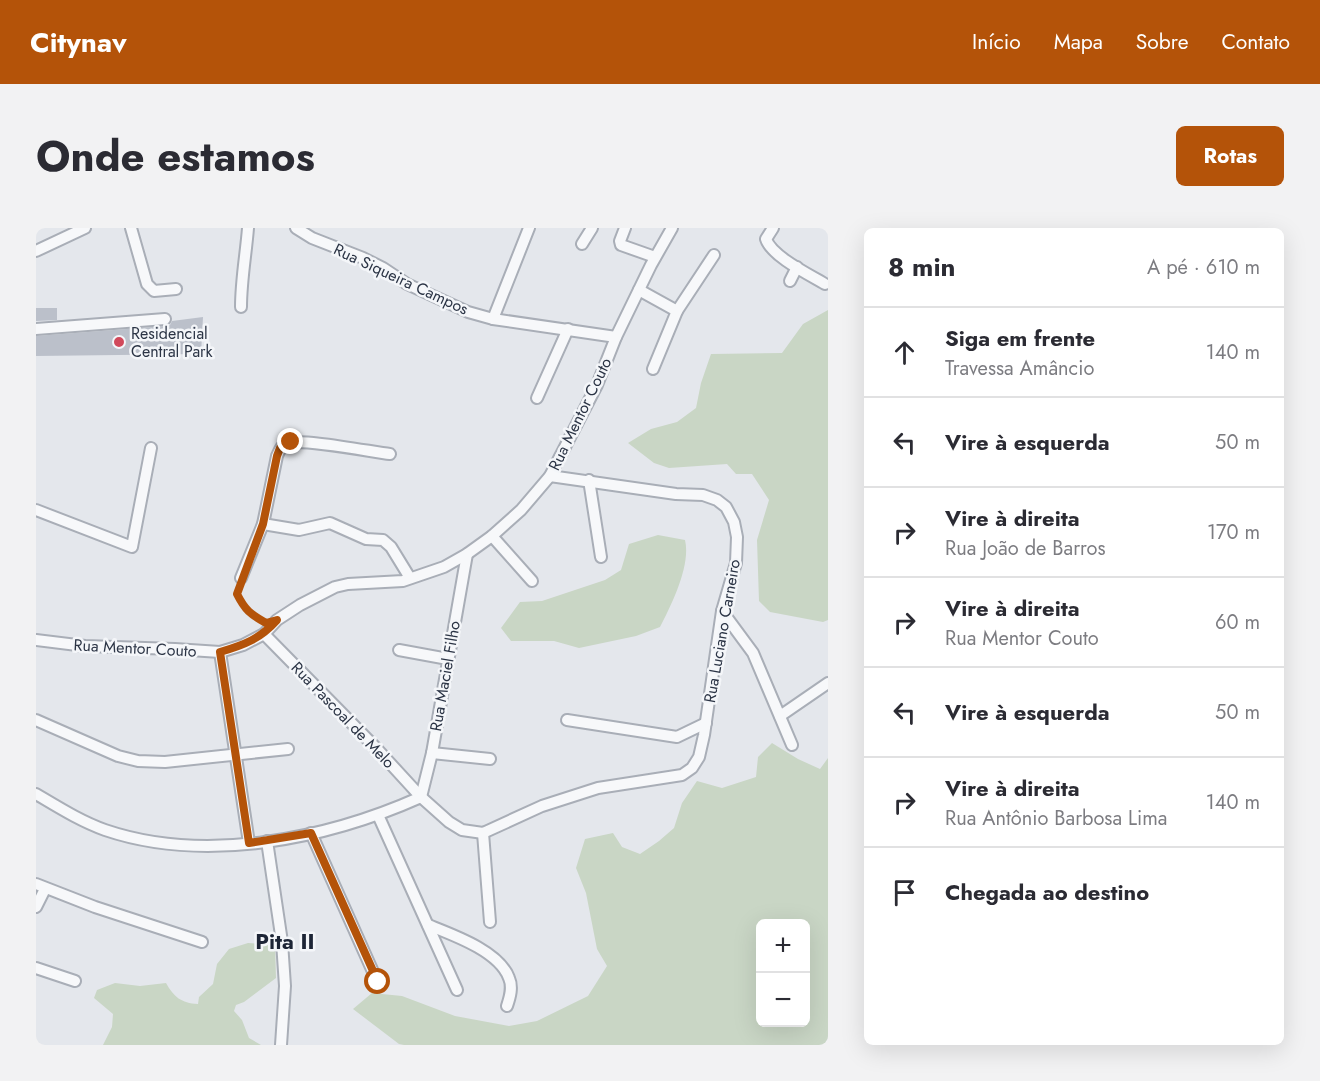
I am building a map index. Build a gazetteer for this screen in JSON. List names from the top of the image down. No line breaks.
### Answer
{"streets":{"street":["Rua Siqueira Campos","Rua Mentor Couto","Rua Luciano Carneiro","Rua Maciel Filho","Rua Pascoal de Melo"]},"crossings":[["Rua Siqueira Campos","Rua Mentor Couto"],["Rua Mentor Couto","Rua Luciano Carneiro"],["Rua Mentor Couto","Rua Maciel Filho"],["Rua Mentor Couto","Rua Pascoal de Melo"],["Rua Luciano Carneiro","Rua Pascoal de Melo"],["Rua Maciel Filho","Rua Pascoal de Melo"]],"districts":["Pita II"],"places":["Residencial Central Park"],"page":{"header":"Citynav","nav":["Início","Mapa","Sobre","Contato"],"title":"Onde estamos","buttons":"Rotas","heading":["8 min","A pé · 610 m"],"list":[["Siga em frente","Travessa Amâncio","140 m"],["Vire à esquerda","50 m"],["Vire à direita","Rua João de Barros","170 m"],["Vire à direita","Rua Mentor Couto","60 m"],["Vire à esquerda","50 m"],["Vire à direita","Rua Antônio Barbosa Lima","140 m"],"Chegada ao destino"],"map_buttons":["+","−"]}}
